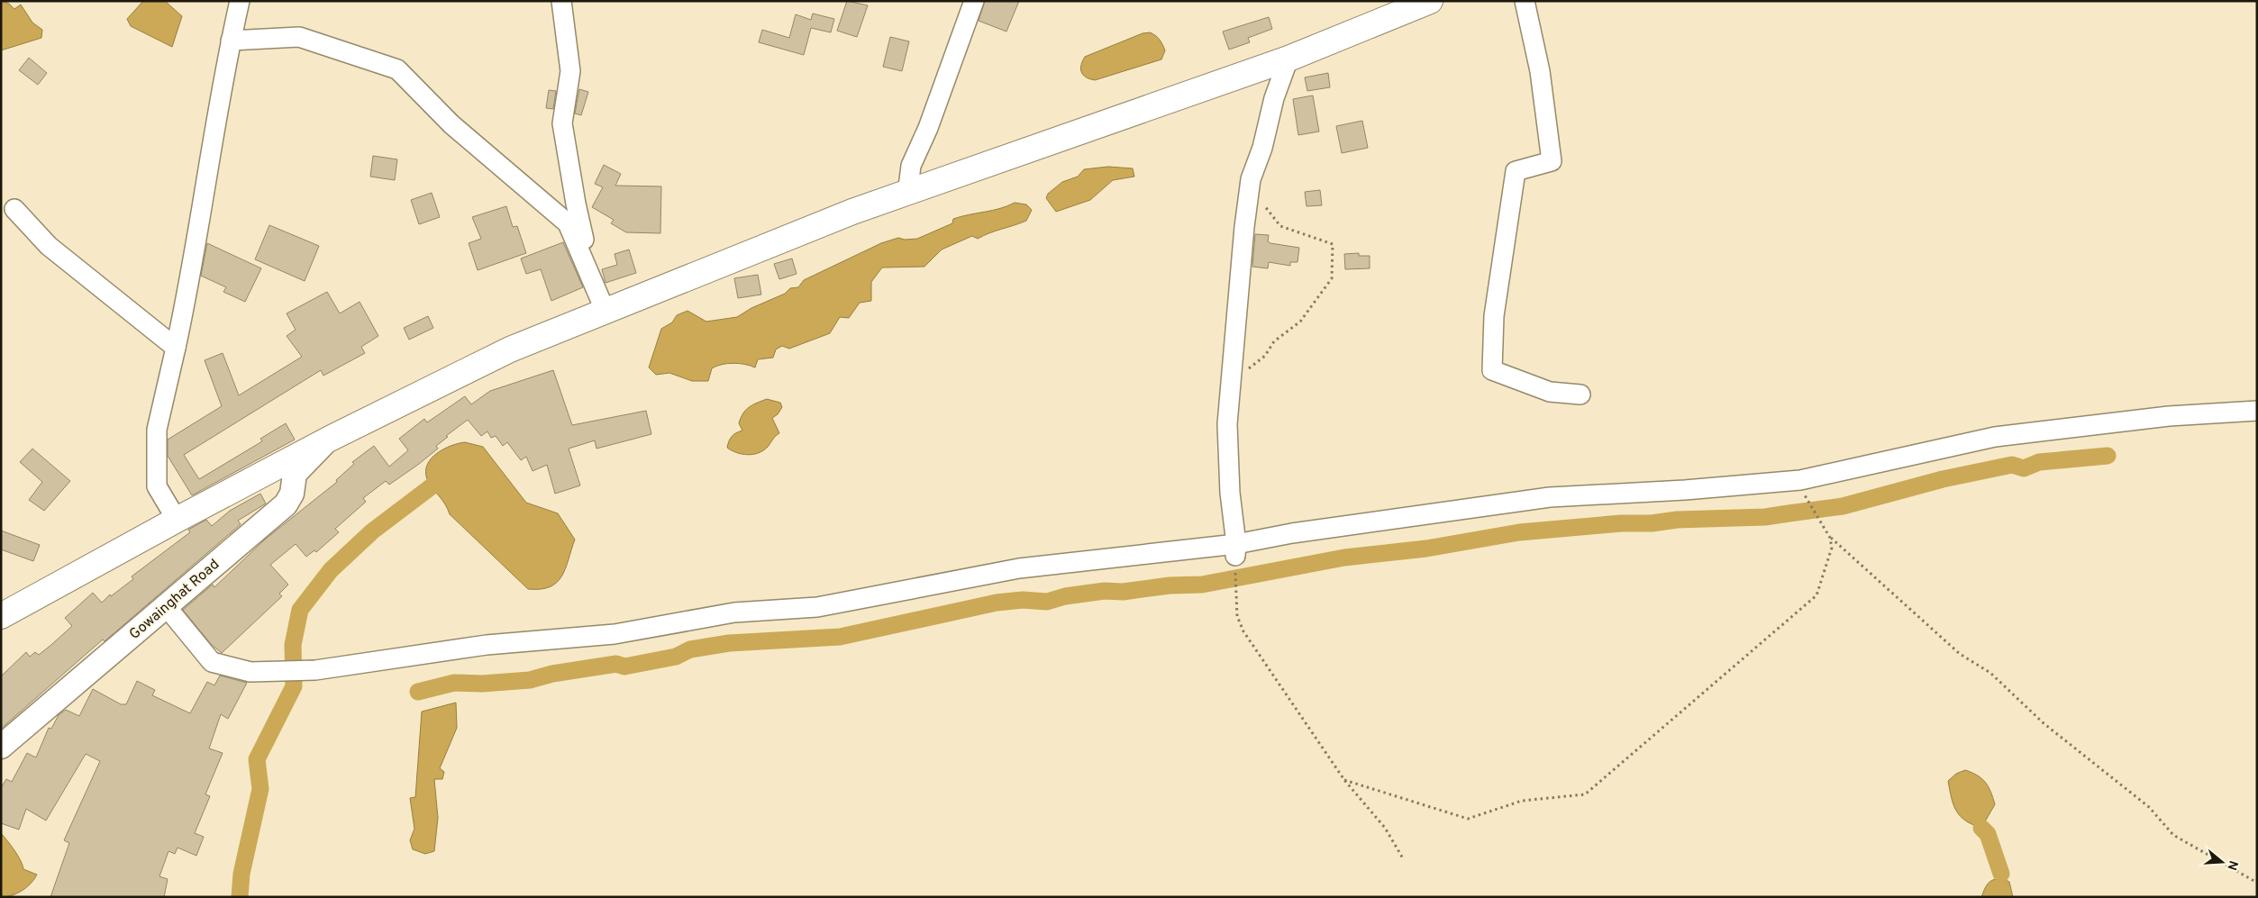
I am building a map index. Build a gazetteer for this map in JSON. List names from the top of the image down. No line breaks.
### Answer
{"streets":{"main road":["Gowainghat Road"]},"north":"right"}
